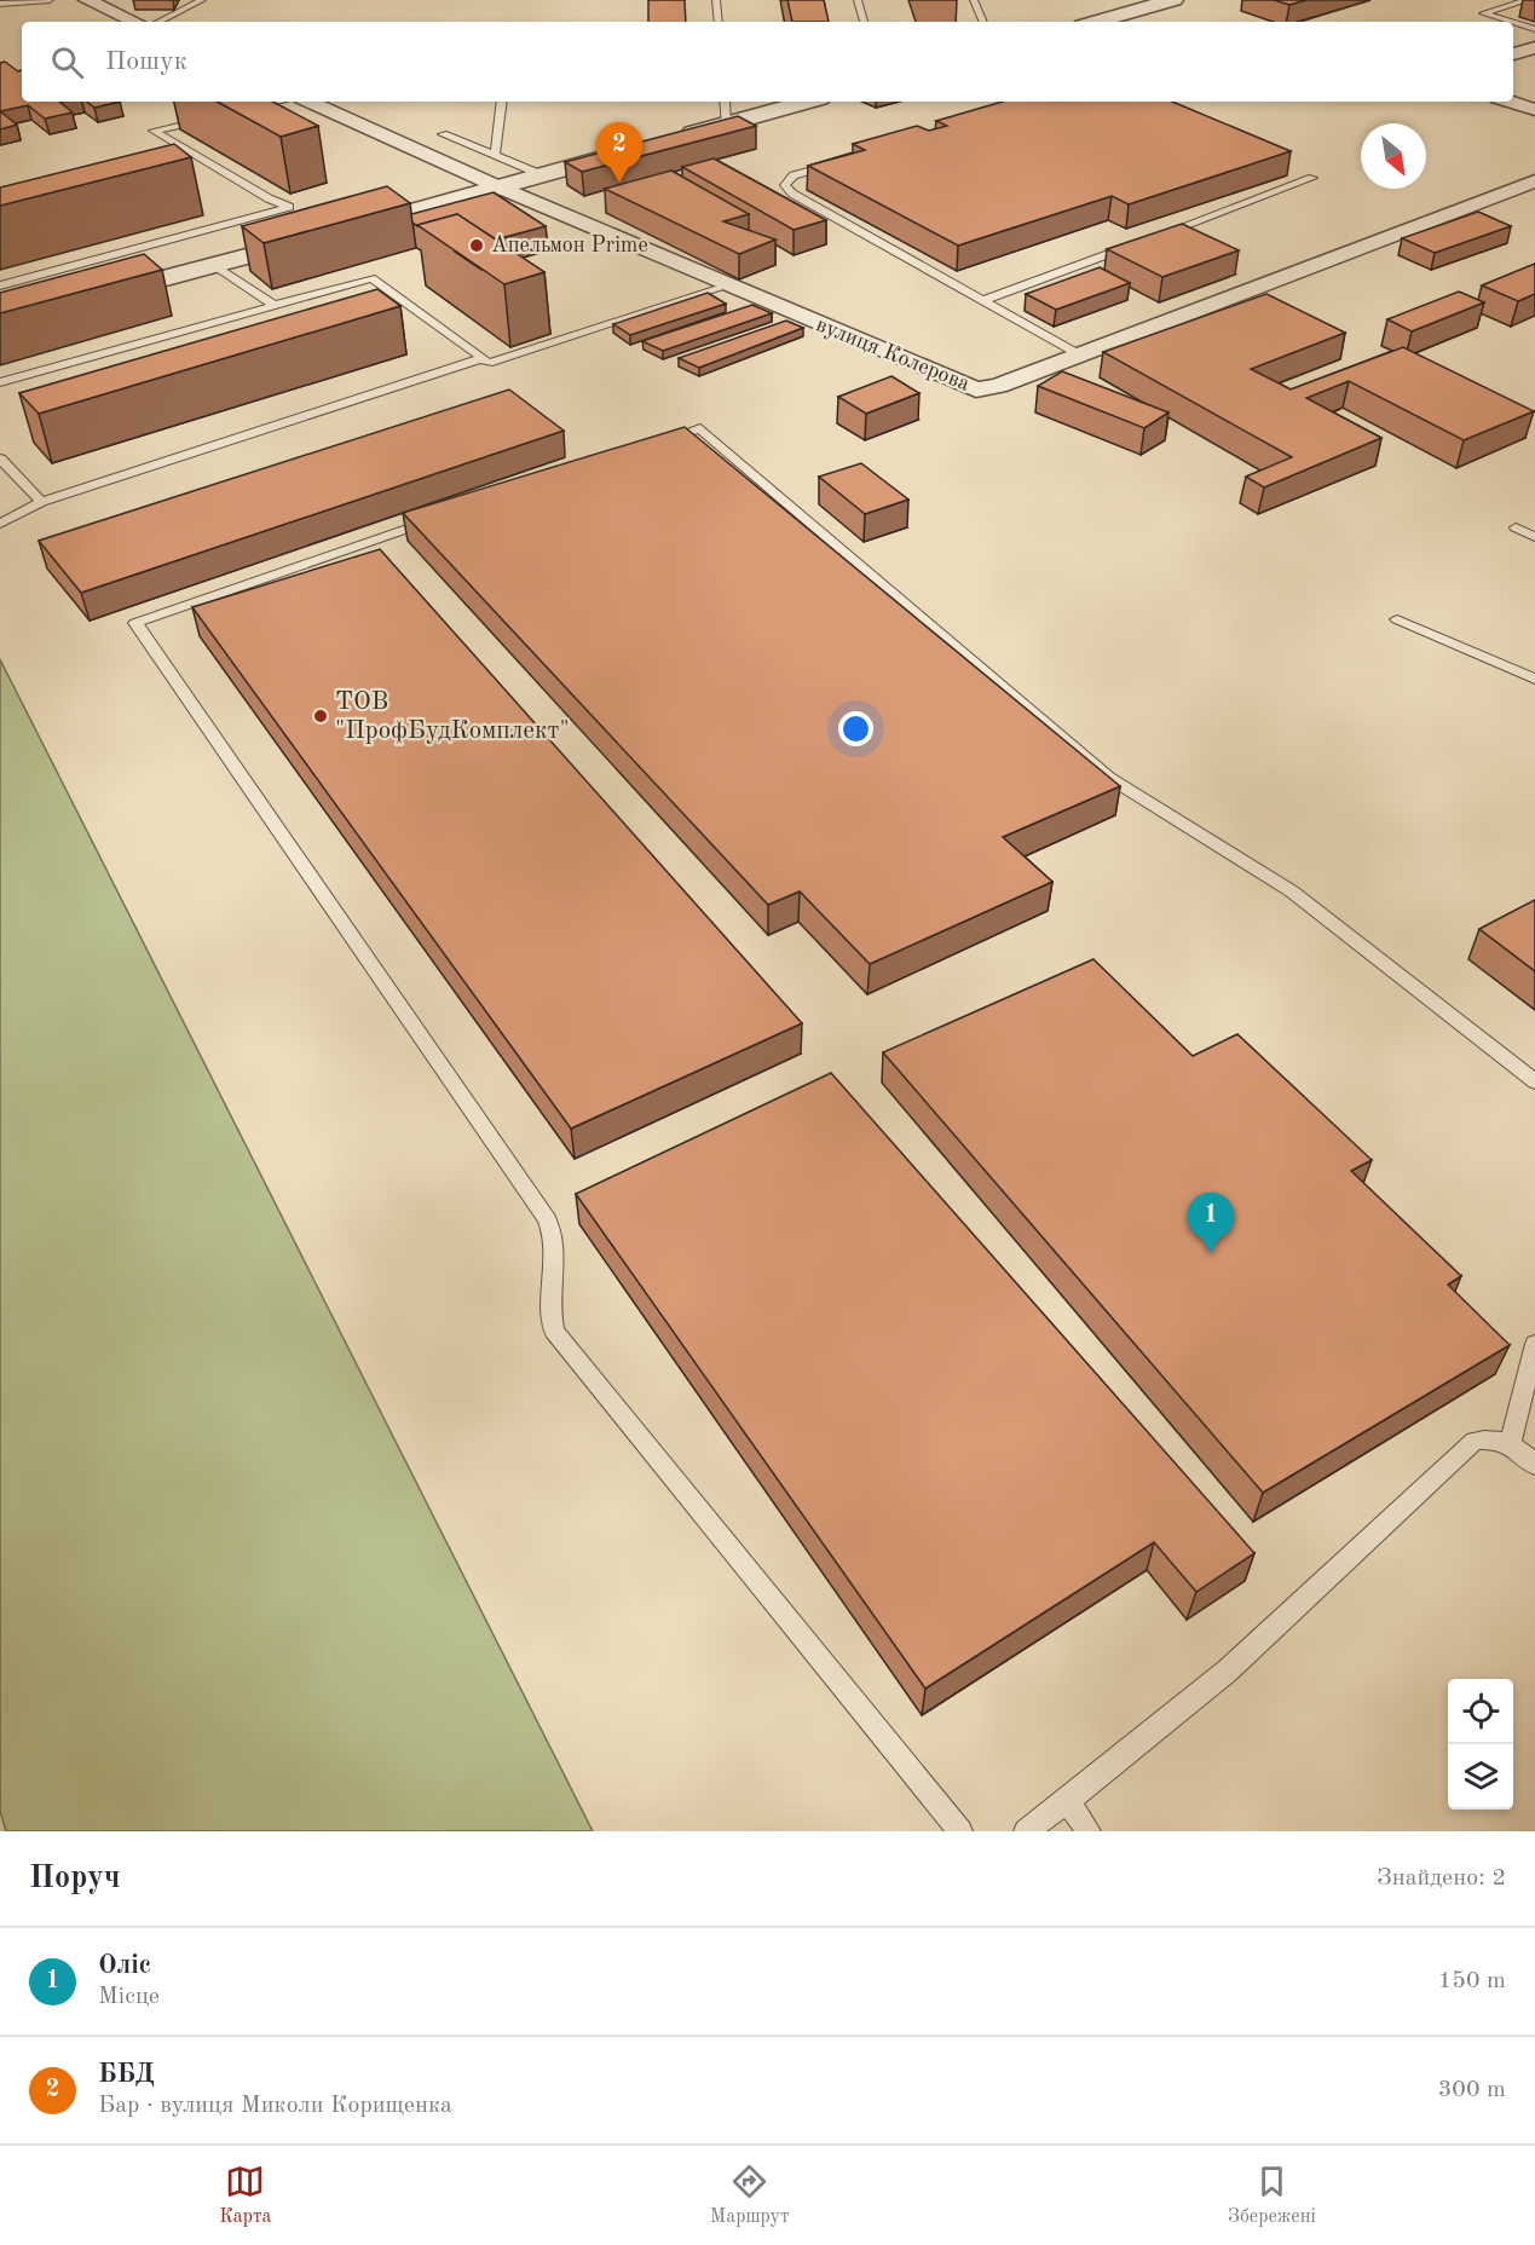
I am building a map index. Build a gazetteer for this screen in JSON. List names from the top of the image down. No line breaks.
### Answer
{"streets":{"street":["вулиця Колерова"]},"places":["Апельмон Prime","ТОВ \"ПрофБудКомплект\""],"north":"bottom right","page":{"search":"Пошук","pins":["2","1"],"heading":["Поруч","Знайдено: 2"],"list":[{"mark":"1","name":"Оліс","note":"Місце","value":"150 m"},{"mark":"2","name":"ББД","note":"Бар · вулиця Миколи Корищенка","value":"300 m"}],"nav":["Карта","Маршрут","Збережені"]}}
